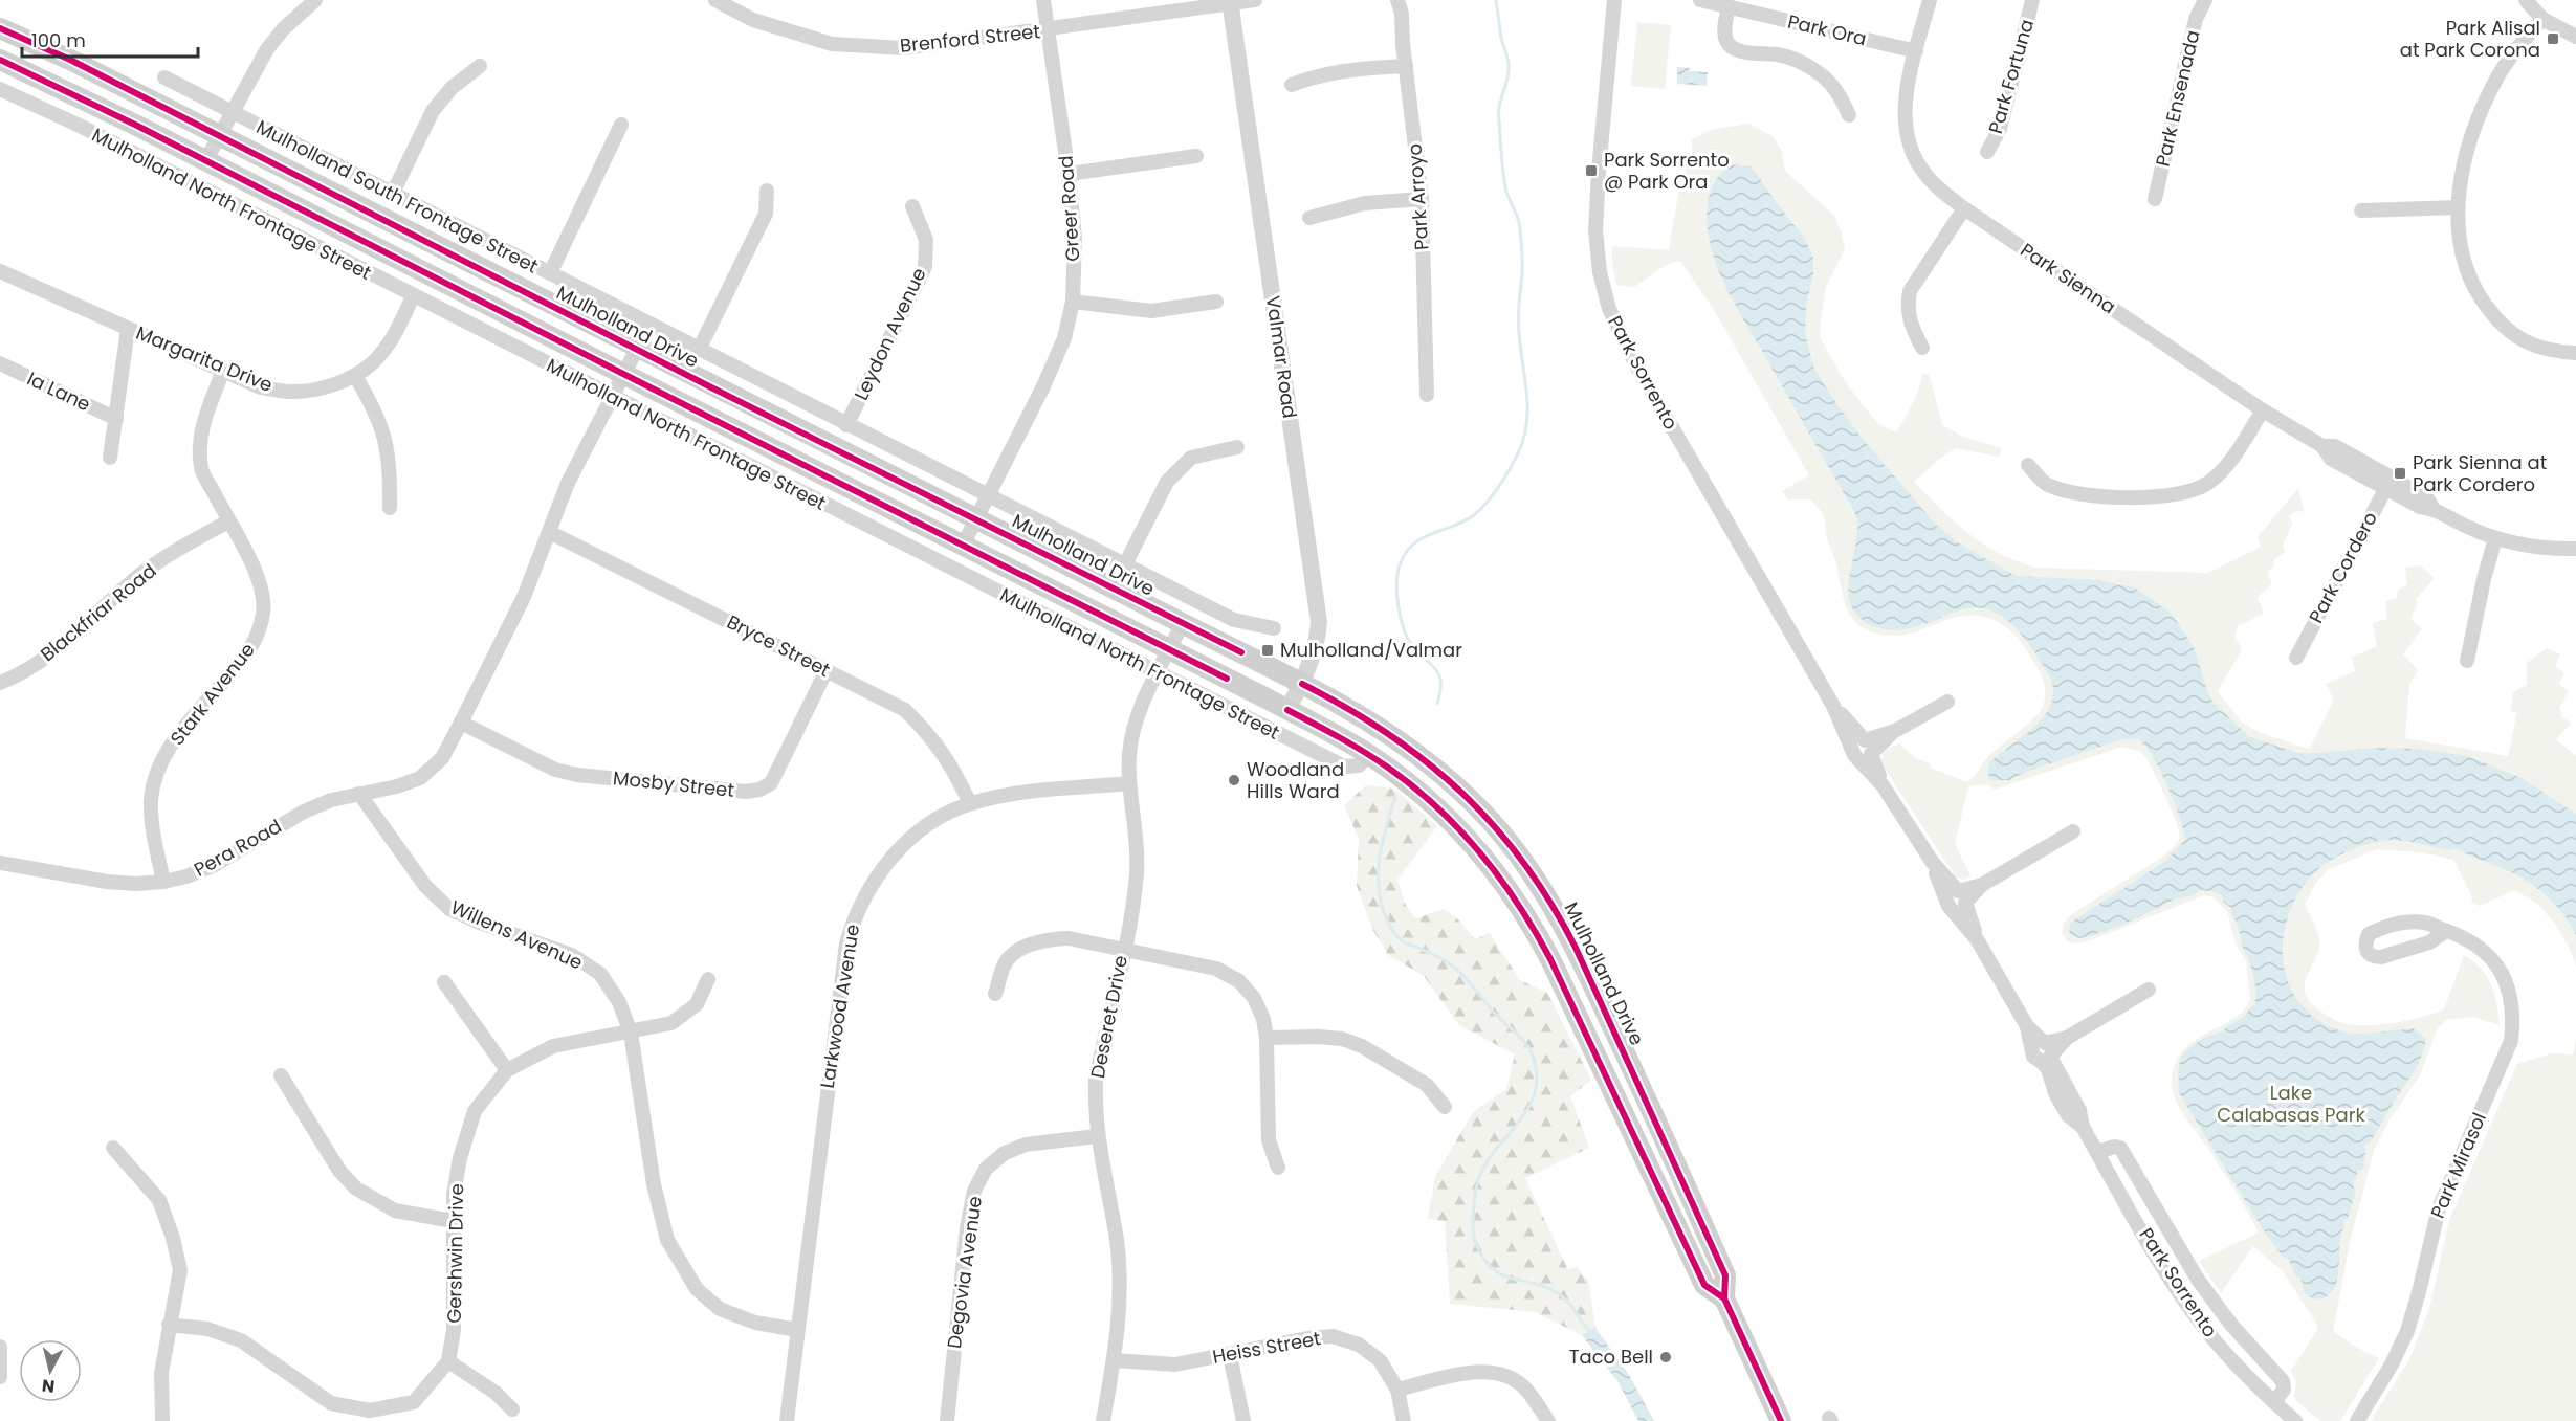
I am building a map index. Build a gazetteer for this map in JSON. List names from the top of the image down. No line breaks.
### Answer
{"streets":{"main road":["Mulholland Drive"],"street":["Park Ora","Brenford Street","Park Fortuna","Park Ensenada","Mulholland South Frontage Street","Park Arroyo","Mulholland North Frontage Street","Greer Road","Park Sienna","Leydon Avenue","Valmar Road","Margarita Drive","Park Sorrento","Ia Lane","Park Cordero","Blackfriar Road","Bryce Street","Stark Avenue","Mosby Street","Pera Road","Willens Avenue","Larkwood Avenue","Deseret Drive","Park Mirasol","Gershwin Drive","Degovia Avenue","Heiss Street"]},"crossings":[["Park Ora","Park Sienna"],["Brenford Street","Greer Road"],["Brenford Street","Valmar Road"],["Mulholland South Frontage Street","Greer Road"],["Mulholland South Frontage Street","Leydon Avenue"],["Mulholland North Frontage Street","Mulholland Drive"],["Mulholland North Frontage Street","Margarita Drive"],["Mulholland North Frontage Street","Deseret Drive"],["Greer Road","Mulholland Drive"],["Park Sienna","Park Cordero"],["Mulholland Drive","Valmar Road"],["Mulholland Drive","Deseret Drive"],["Margarita Drive","Stark Avenue"],["Blackfriar Road","Stark Avenue"],["Bryce Street","Mosby Street"],["Bryce Street","Larkwood Avenue"],["Stark Avenue","Pera Road"],["Pera Road","Willens Avenue"],["Willens Avenue","Larkwood Avenue"],["Willens Avenue","Gershwin Drive"],["Larkwood Avenue","Deseret Drive"],["Deseret Drive","Degovia Avenue"],["Deseret Drive","Heiss Street"]],"parks":["Lake Calabasas Park"],"places":{"transit":["Park Alisal at Park Corona","Park Sorrento @ Park Ora","Park Sienna at Park Cordero","Mulholland/Valmar"],"other":["Woodland Hills Ward","Taco Bell"]},"scale_bar":"100 m","north":"bottom"}
